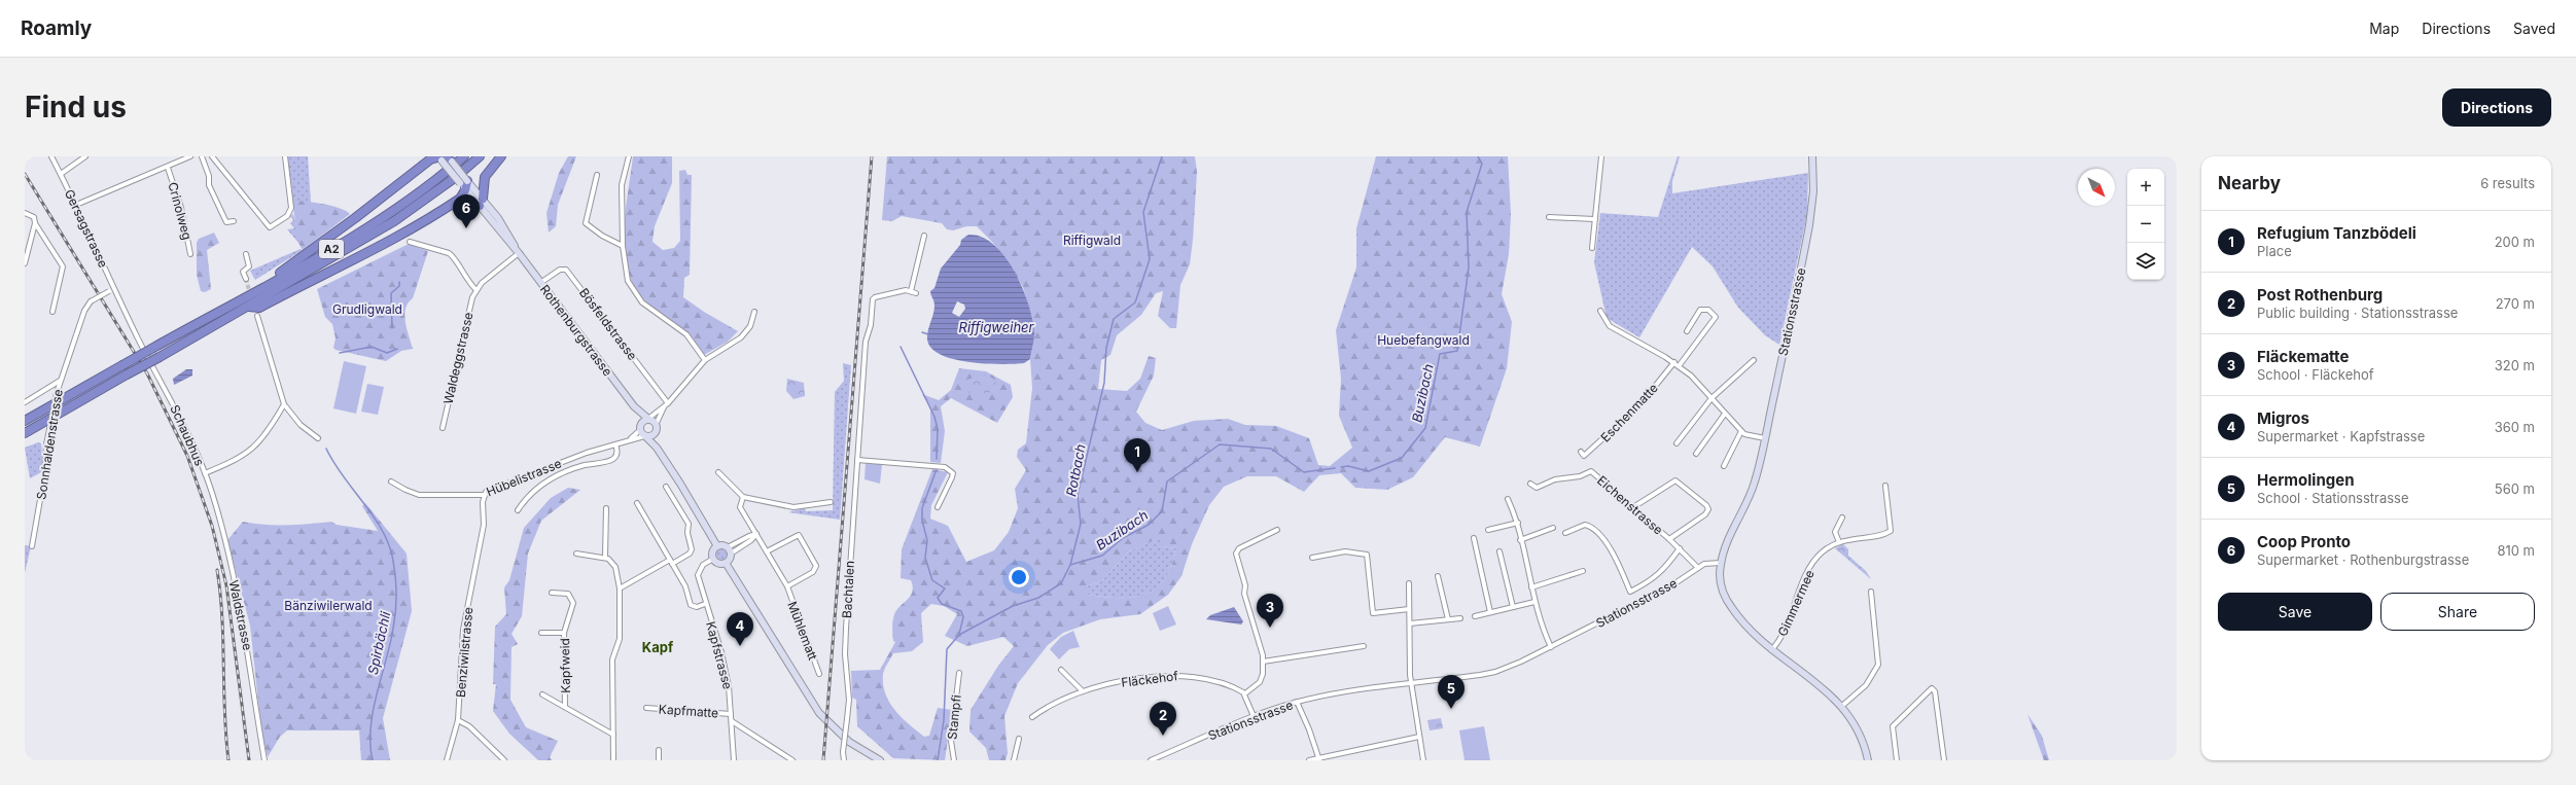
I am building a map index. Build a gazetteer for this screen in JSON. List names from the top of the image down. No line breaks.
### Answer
{"streets":{"highway":["A2"],"main road":["Stationsstrasse","Rothenburgstrasse"],"street":["Crinolweg","Gersagstrasse","Bösfeldstrasse","Waldeggstrasse","Eschenmatte","Schaubhus","Sonnhaldenstrasse","Hübelistrasse","Eichenstrasse","Bachtalen","Gimmermee","Waldstrasse","Mühlematt","Benziwilstrasse","Kapfstrasse","Kapfweid","Fläckehof","Kapfmatte","Stampfi"]},"crossings":[["Gersagstrasse","Schaubhus"],["Gersagstrasse","Sonnhaldenstrasse"],["Stationsstrasse","Eichenstrasse"],["Bösfeldstrasse","Rothenburgstrasse"],["Rothenburgstrasse","Waldeggstrasse"],["Rothenburgstrasse","Hübelistrasse"],["Schaubhus","Waldstrasse"],["Hübelistrasse","Benziwilstrasse"],["Kapfstrasse","Kapfmatte"]],"districts":["Kapf"],"water":["Riffigweiher","Buzibach","Rotbach","Spirbächli"],"parks":["Riffigwald","Grudligwald","Huebefangwald","Bänziwilerwald"],"north":"bottom right","page":{"header":"Roamly","nav":["Map","Directions","Saved"],"buttons":["Directions",["Save","Share"]],"title":"Find us","heading":["Nearby","6 results"],"map_buttons":["+","−"],"pins":["6","1","3","4","5","2"],"list":[{"mark":"1","name":"Refugium Tanzbödeli","note":"Place","value":"200 m"},{"mark":"2","name":"Post Rothenburg","note":"Public building · Stationsstrasse","value":"270 m"},{"mark":"3","name":"Fläckematte","note":"School · Fläckehof","value":"320 m"},{"mark":"4","name":"Migros","note":"Supermarket · Kapfstrasse","value":"360 m"},{"mark":"5","name":"Hermolingen","note":"School · Stationsstrasse","value":"560 m"},{"mark":"6","name":"Coop Pronto","note":"Supermarket · Rothenburgstrasse","value":"810 m"}]}}
